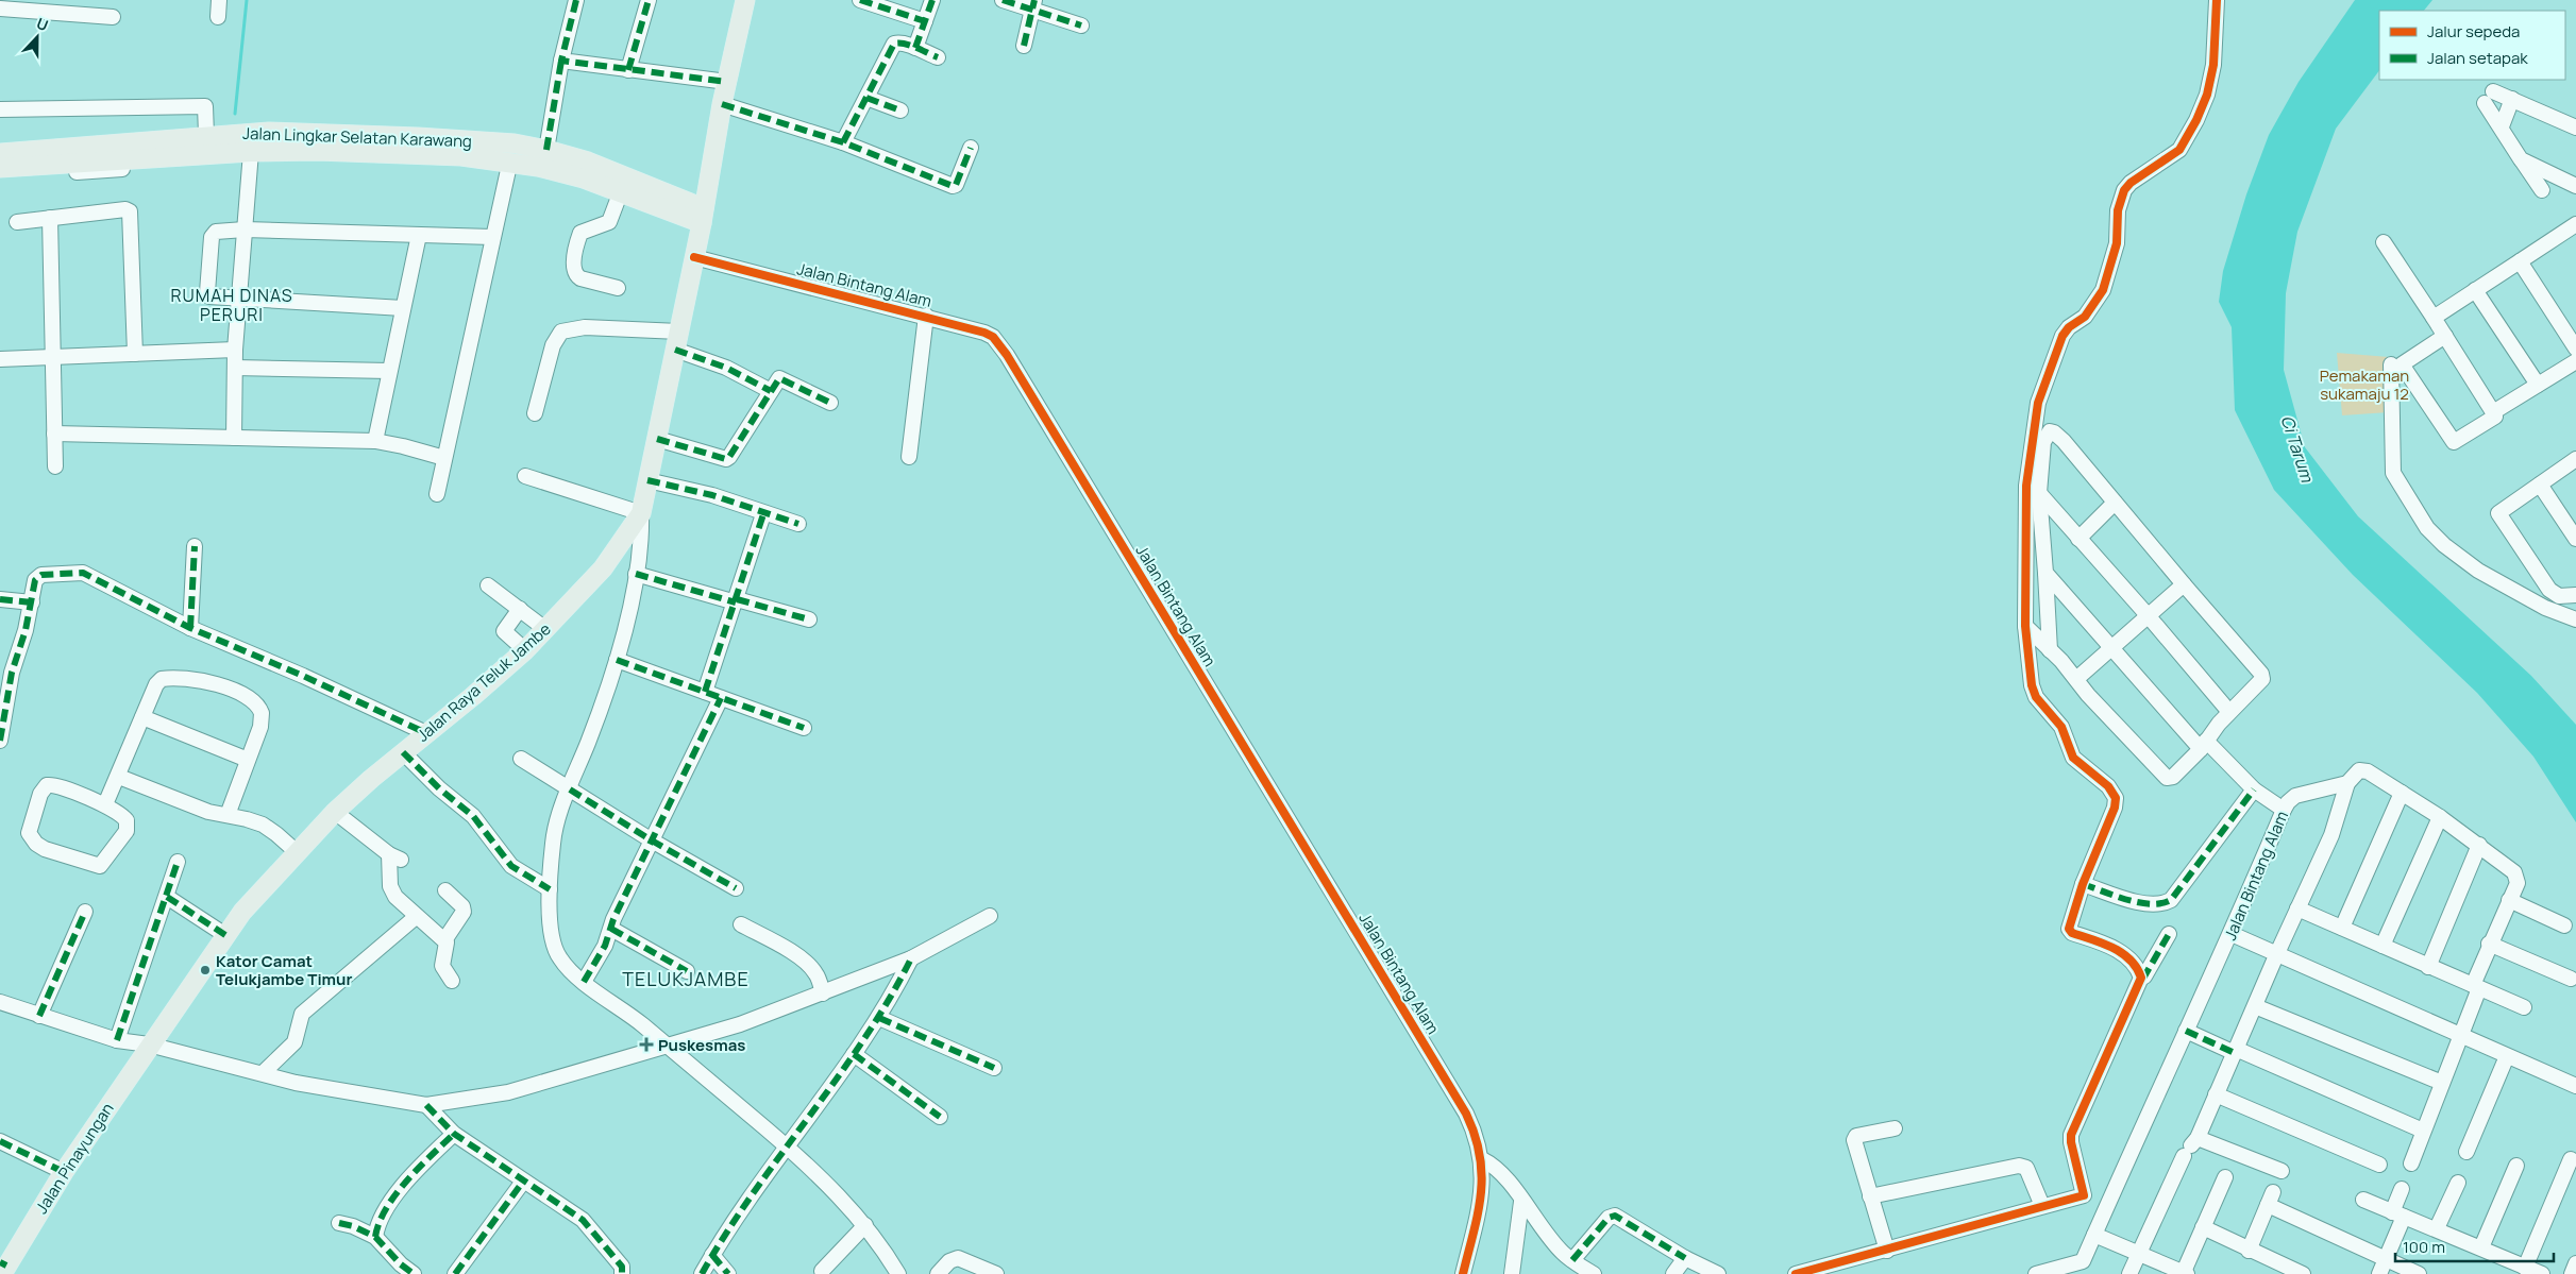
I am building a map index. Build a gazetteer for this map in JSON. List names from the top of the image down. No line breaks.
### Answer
{"streets":{"main road":["Jalan Lingkar Selatan Karawang","Jalan Raya Teluk Jambe","Jalan Pinayungan"],"street":["Jalan Bintang Alam"]},"crossings":[["Jalan Lingkar Selatan Karawang","Jalan Raya Teluk Jambe"],["Jalan Bintang Alam","Jalan Raya Teluk Jambe"],["Jalan Raya Teluk Jambe","Jalan Pinayungan"]],"districts":["RUMAH DINAS PERURI","TELUKJAMBE"],"water":["Ci Tarum"],"parks":["Pemakaman sukamaju 12"],"places":{"other":["Kator Camat Telukjambe Timur"],"health":["Puskesmas"]},"legend":["Jalur sepeda","Jalan setapak"],"scale_bar":"100 m","north":"top"}
